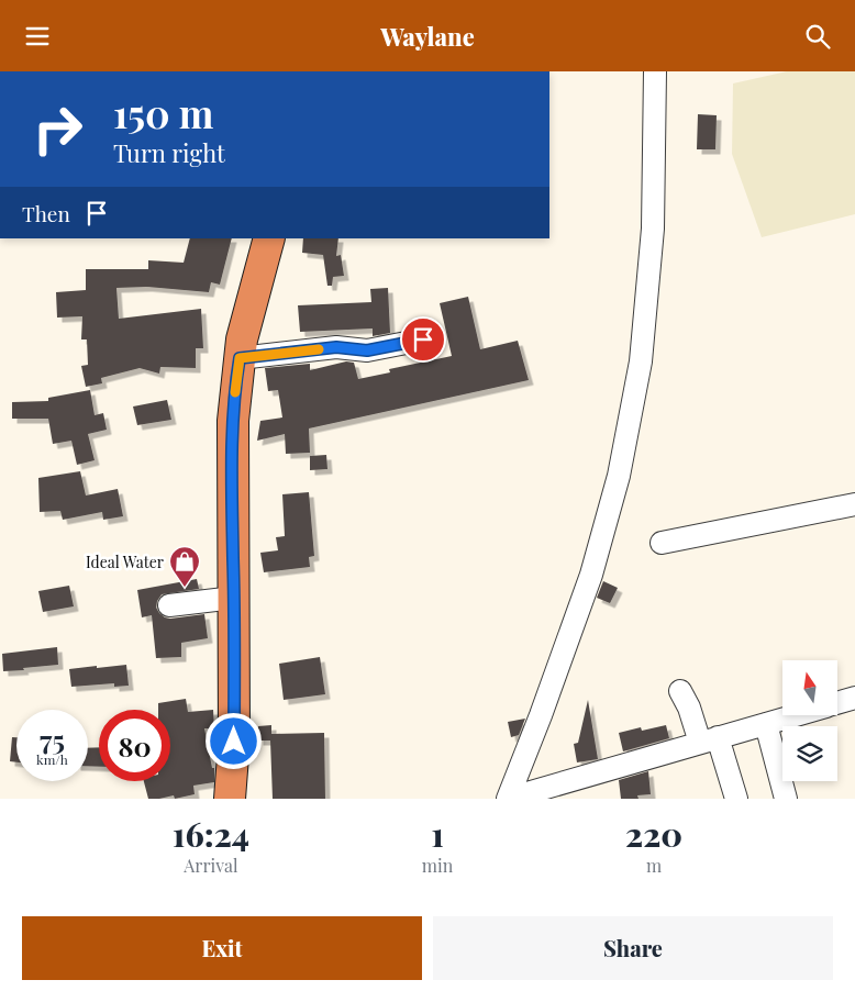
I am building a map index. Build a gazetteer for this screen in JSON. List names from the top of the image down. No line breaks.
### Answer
{"places":{"shop":["Ideal Water"]},"north":"top","page":{"header":"Waylane","turn":["150 m","Turn right"],"then":"Then","speed":"75 km/h","limit":"80","eta":["16:24","Arrival","1","min","220","m"],"buttons":["Exit","Share"]}}
